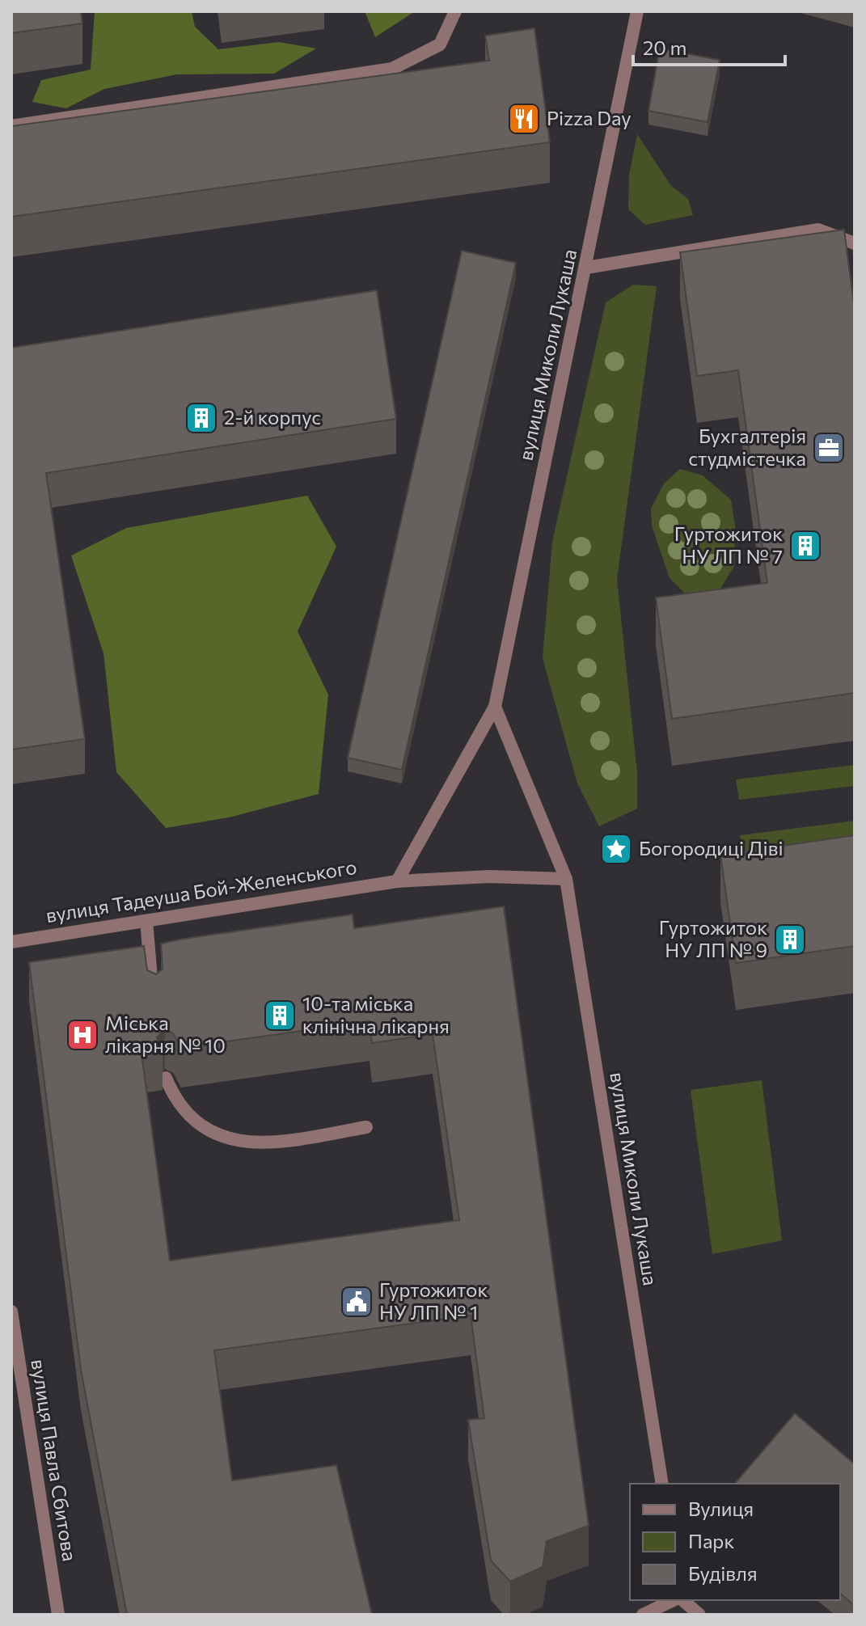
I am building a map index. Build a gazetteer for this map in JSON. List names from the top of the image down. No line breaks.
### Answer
{"streets":{"street":["вулиця Миколи Лукаша","вулиця Тадеуша Бой-Желенського","вулиця Павла Сбитова"]},"crossings":[["вулиця Миколи Лукаша","вулиця Тадеуша Бой-Желенського"]],"places":{"restaurant":["Pizza Day"],"building":["2-й корпус","Гуртожиток НУ ЛП № 7","Гуртожиток НУ ЛП № 9","10-та міська клінічна лікарня"],"office":["Бухгалтерія студмістечка"],"place":["Богородиці Діві"],"hospital":["Міська лікарня № 10"],"public building":["Гуртожиток НУ ЛП № 1"]},"legend":["Вулиця","Парк","Будівля"],"scale_bar":"20 m"}
